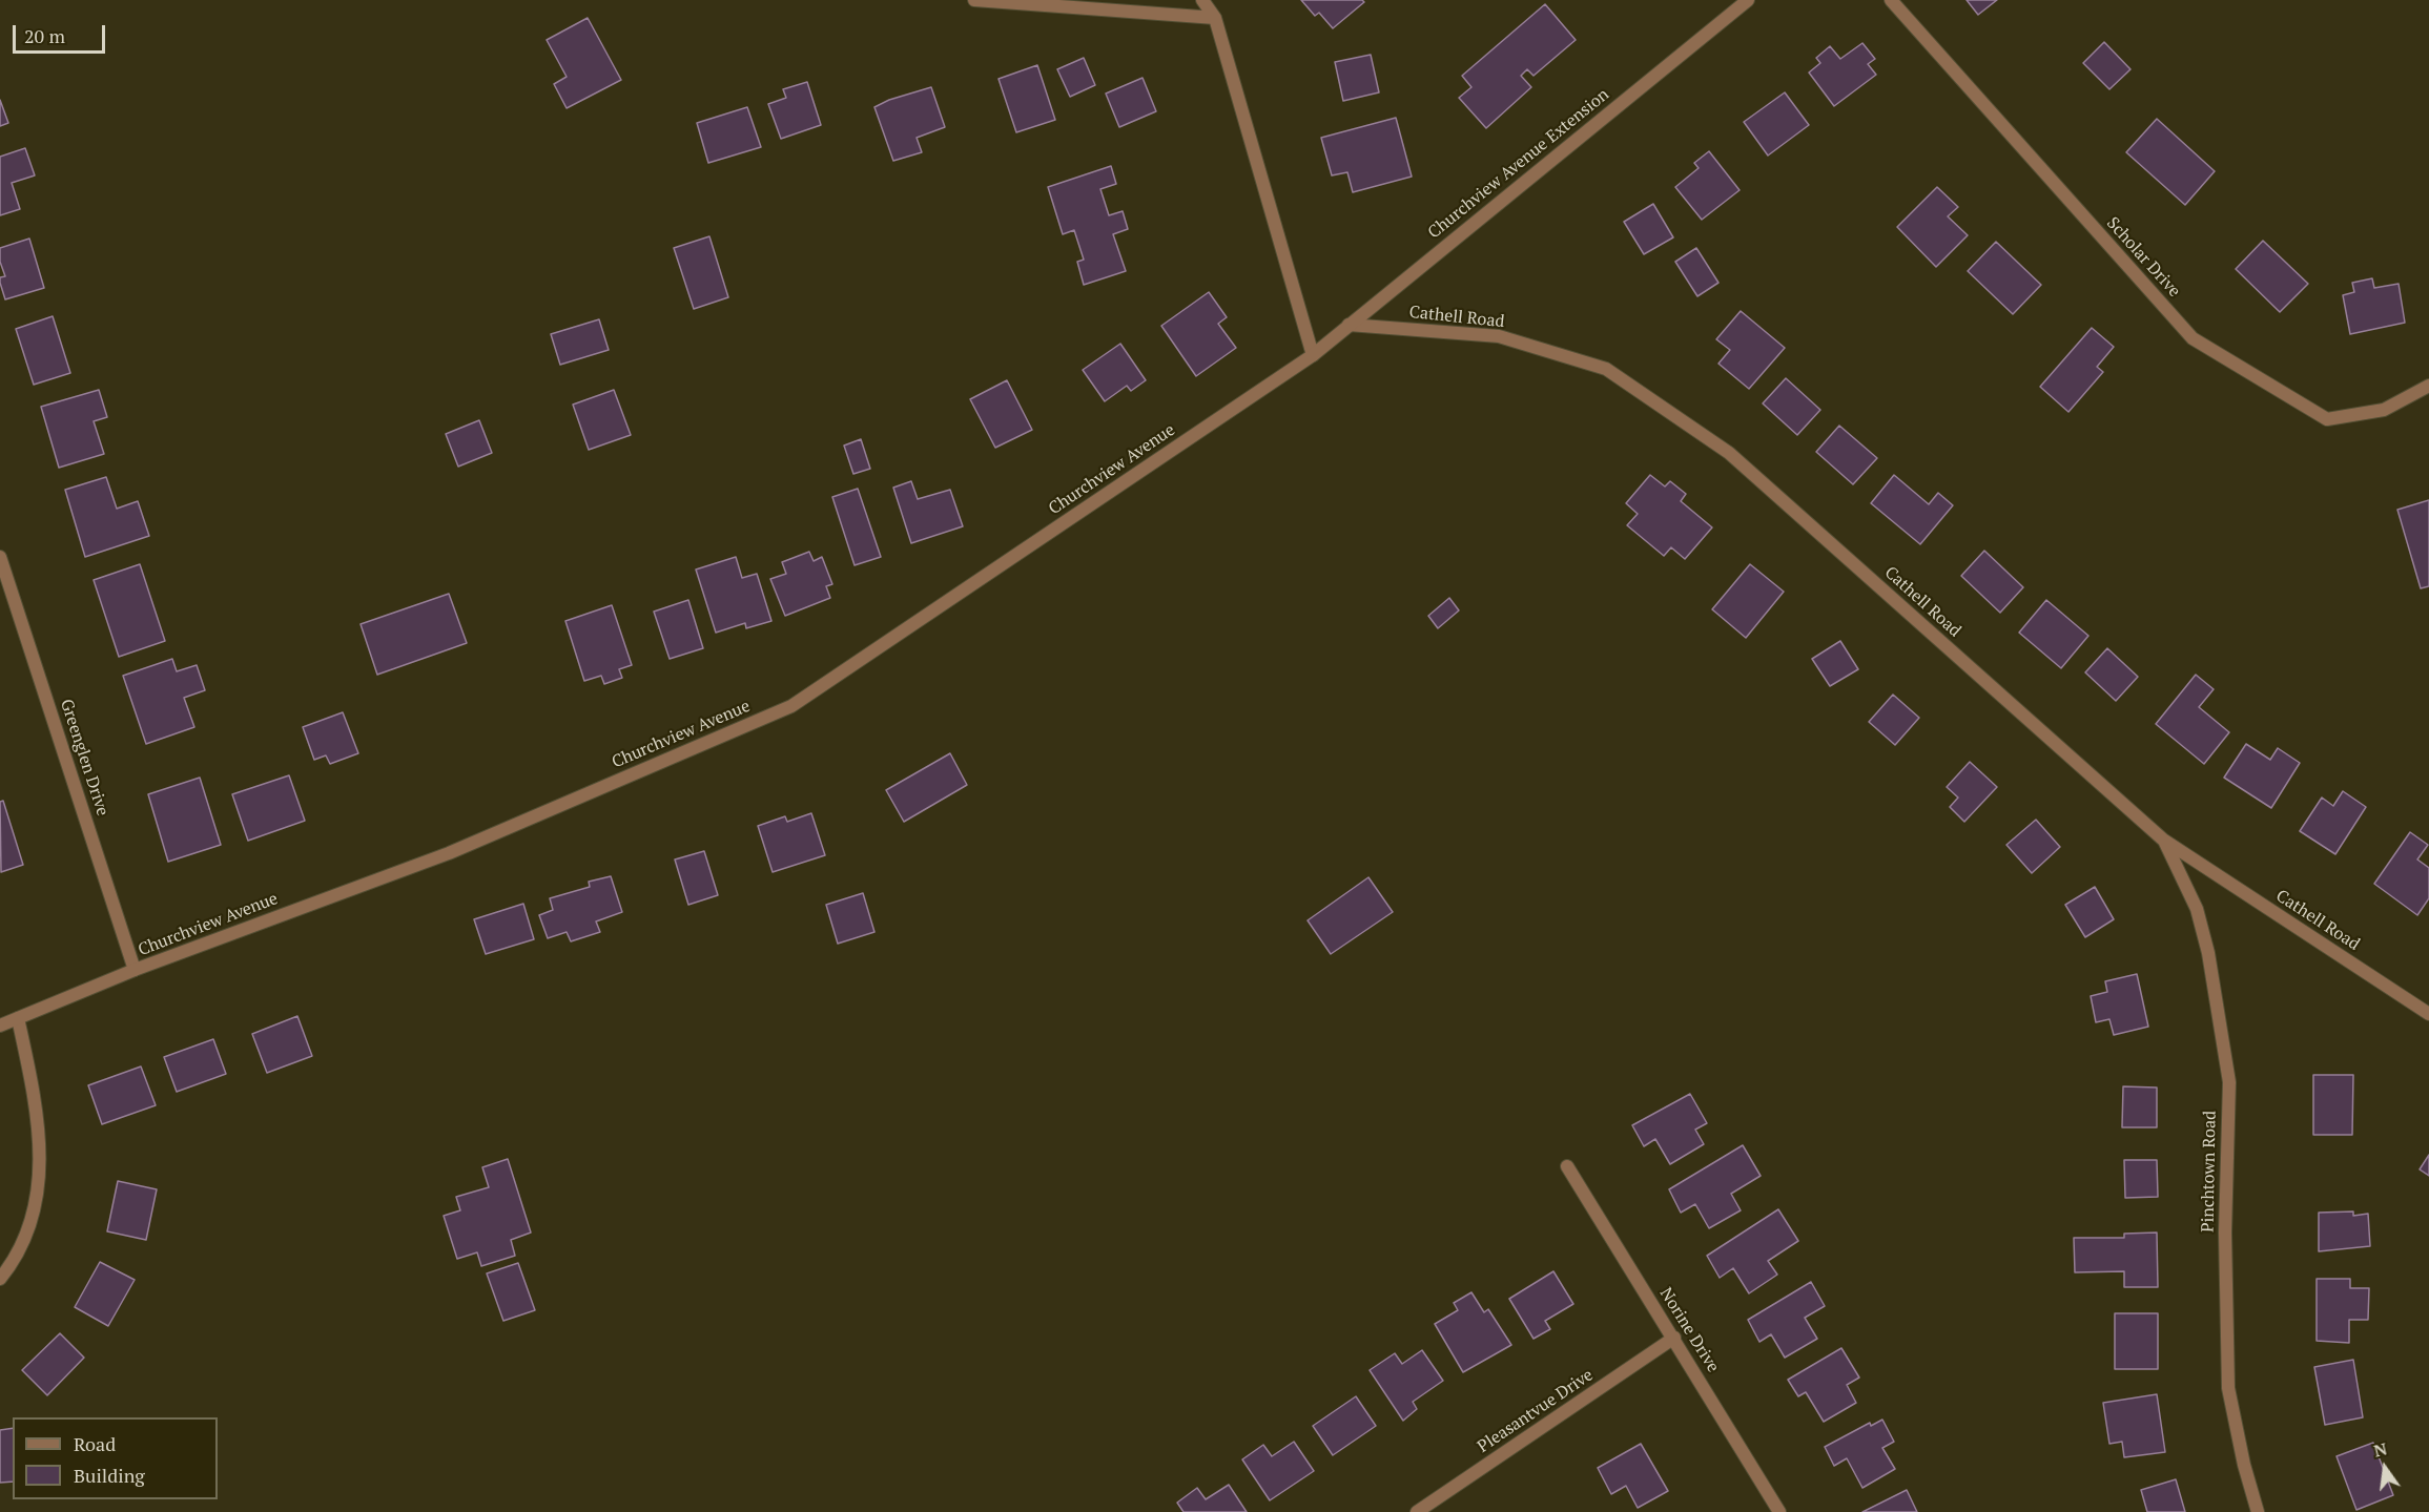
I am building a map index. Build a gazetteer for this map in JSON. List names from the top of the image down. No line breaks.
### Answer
{"streets":{"street":["Churchview Avenue Extension","Scholar Drive","Cathell Road","Churchview Avenue","Greenglen Drive","Pinchtown Road","Norine Drive","Pleasantvue Drive"]},"crossings":[["Churchview Avenue Extension","Cathell Road"],["Churchview Avenue Extension","Churchview Avenue"],["Cathell Road","Pinchtown Road"],["Churchview Avenue","Greenglen Drive"],["Norine Drive","Pleasantvue Drive"]],"legend":["Road","Building"],"scale_bar":"20 m","north":"top"}
